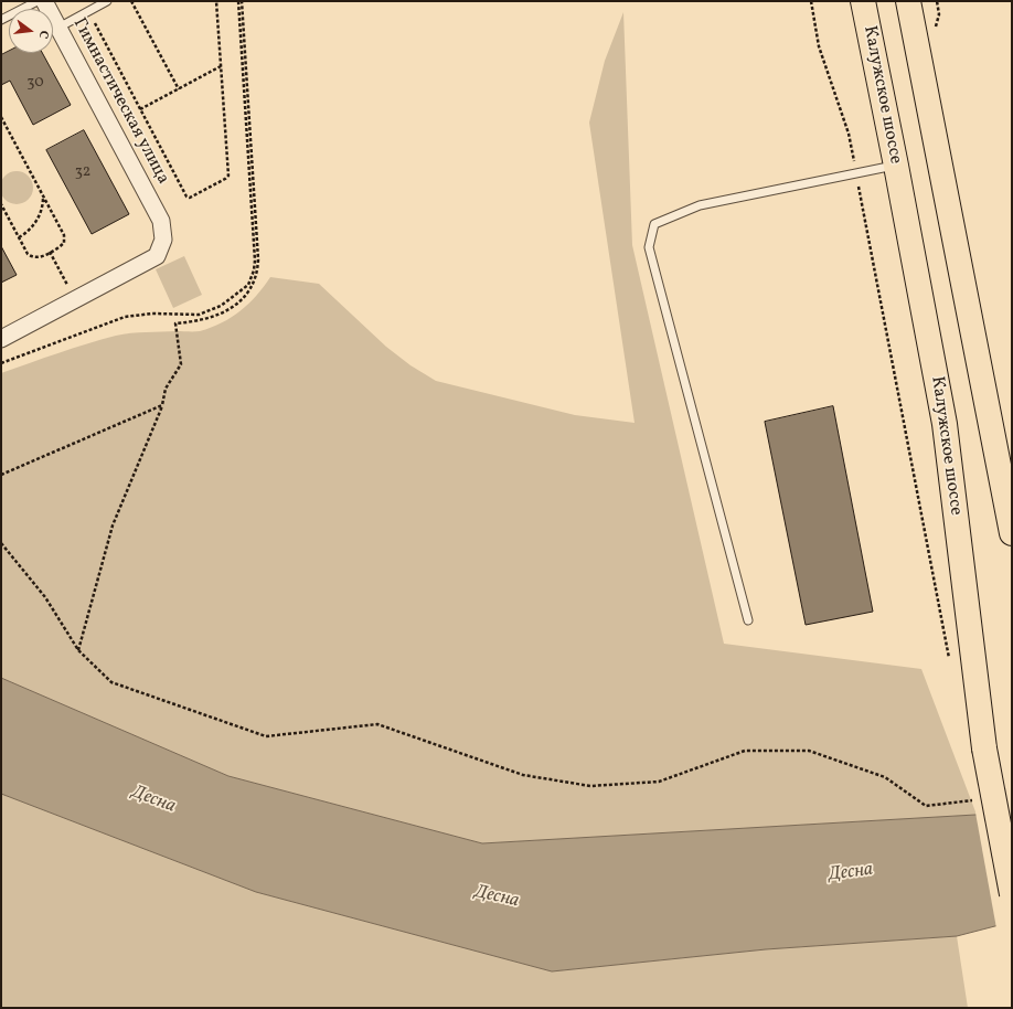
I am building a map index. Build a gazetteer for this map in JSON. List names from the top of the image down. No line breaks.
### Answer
{"streets":{"highway":["Калужское шоссе"],"street":["Гимнастическая улица"]},"water":["Десна"],"house_numbers":["30","32"],"north":"right"}
